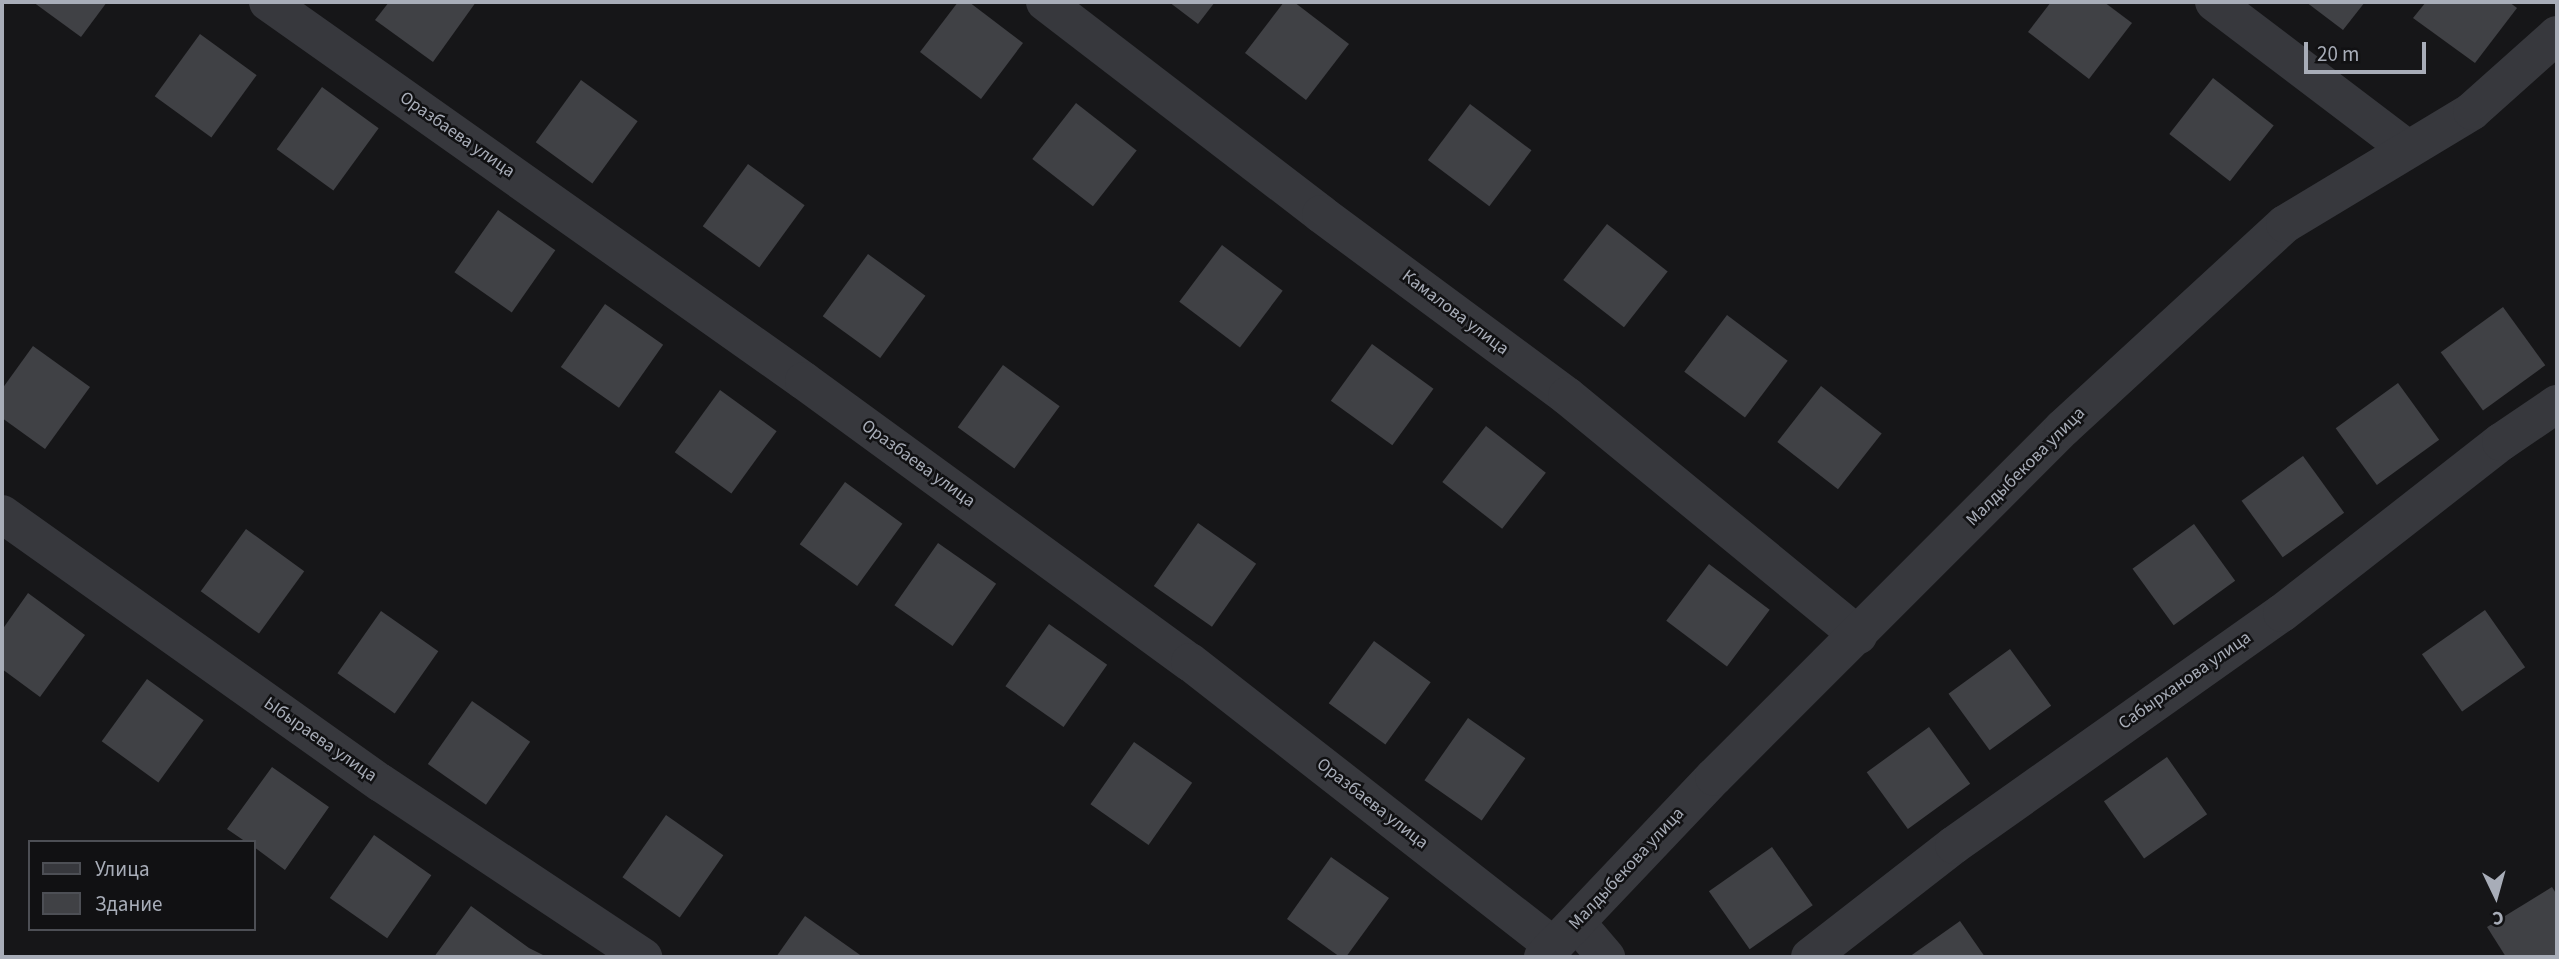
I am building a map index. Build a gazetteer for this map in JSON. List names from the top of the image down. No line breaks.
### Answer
{"streets":{"street":["Оразбаева улица","Камалова улица","Малдыбекова улица","Сабырханова улица","Ыбыраева улица"]},"crossings":[["Оразбаева улица","Малдыбекова улица"],["Камалова улица","Малдыбекова улица"]],"legend":["Улица","Здание"],"scale_bar":"20 m","north":"bottom"}
